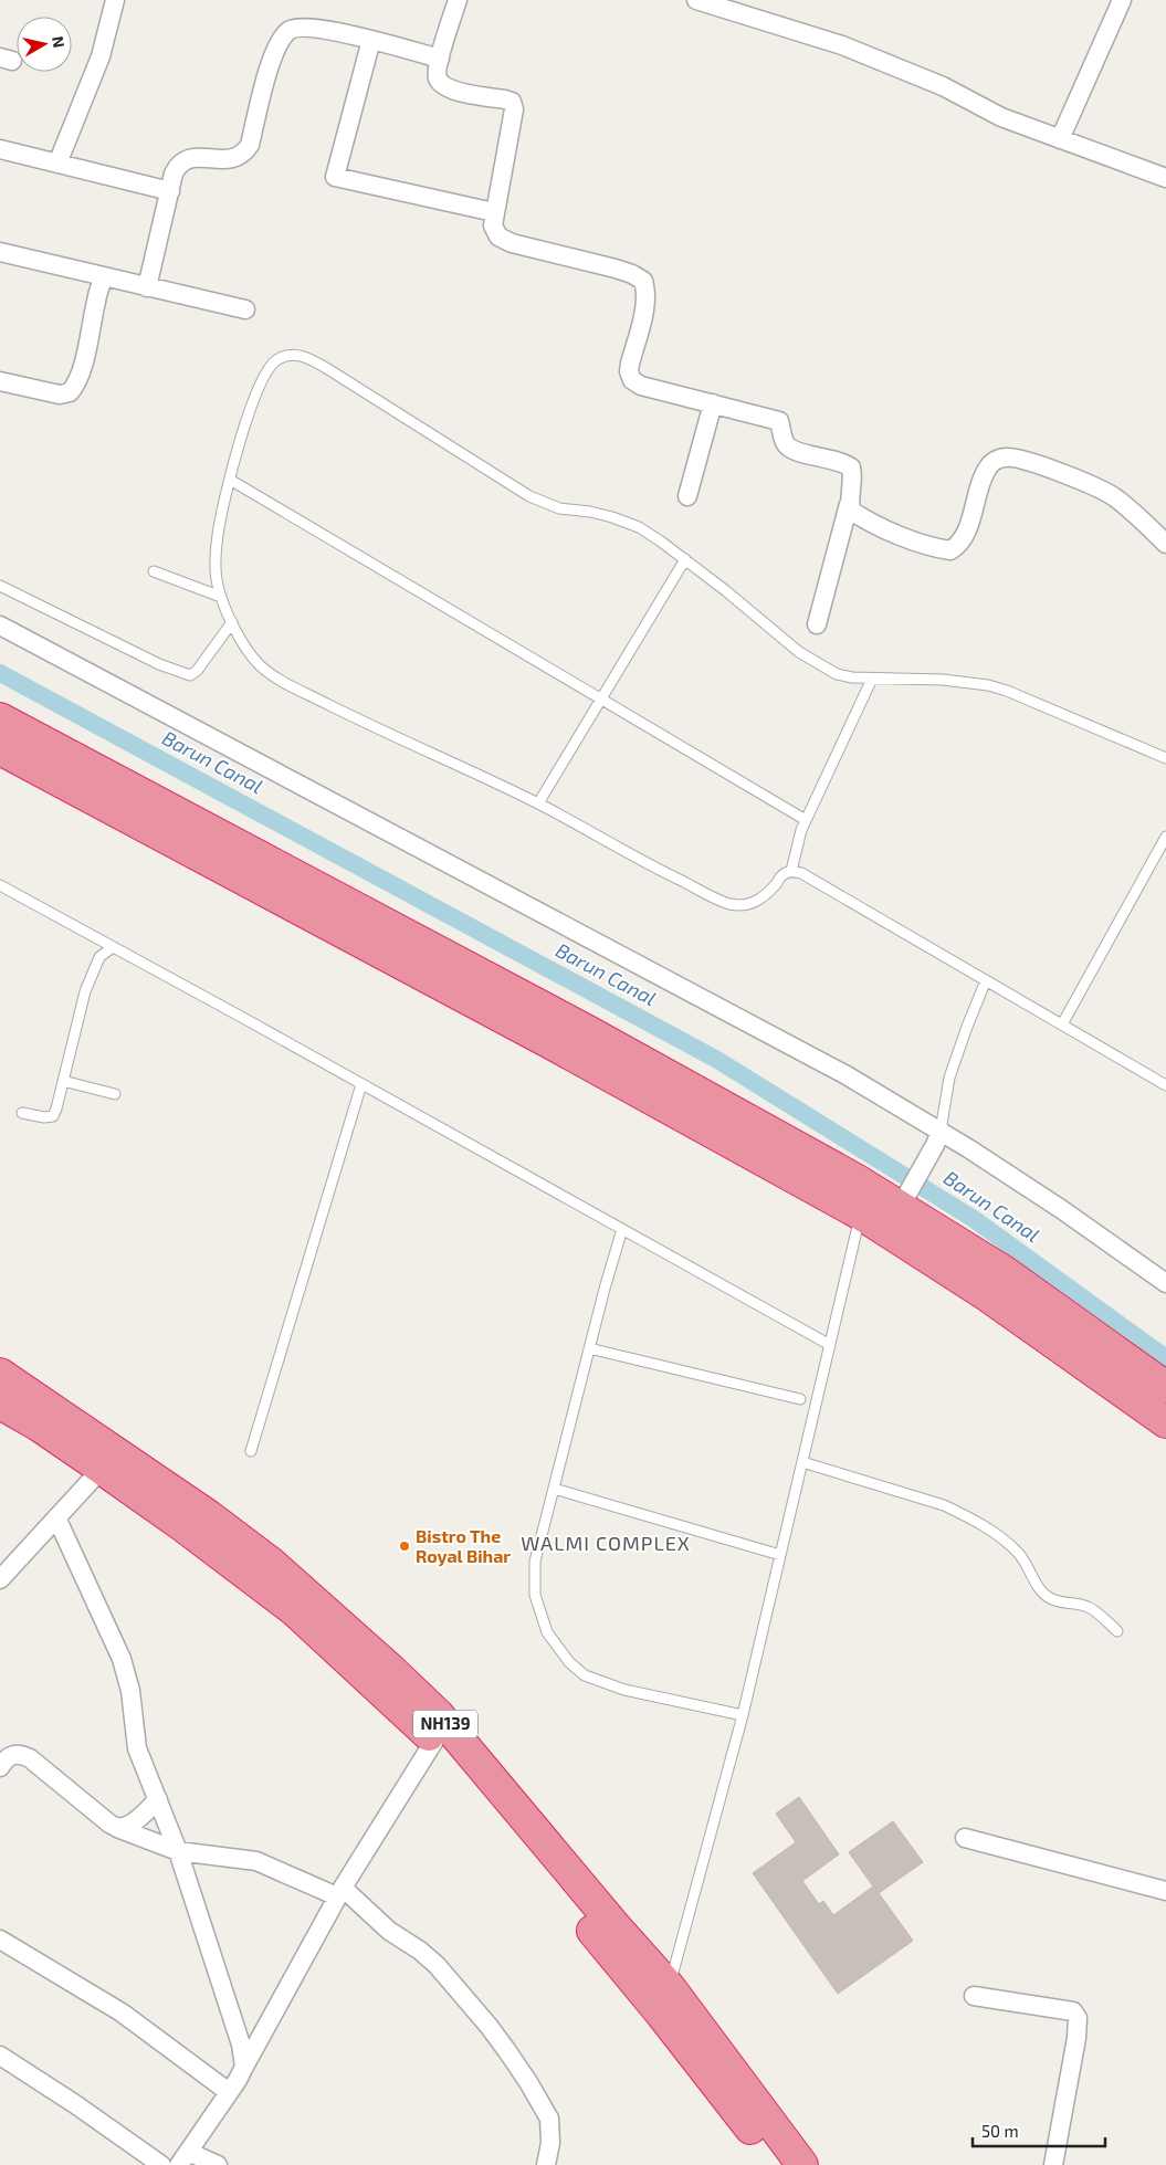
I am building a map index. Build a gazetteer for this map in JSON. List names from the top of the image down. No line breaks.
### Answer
{"streets":{"highway":["NH139"]},"districts":["WALMI COMPLEX"],"water":["Barun Canal"],"places":["Bistro The Royal Bihar"],"scale_bar":"50 m","north":"right"}
